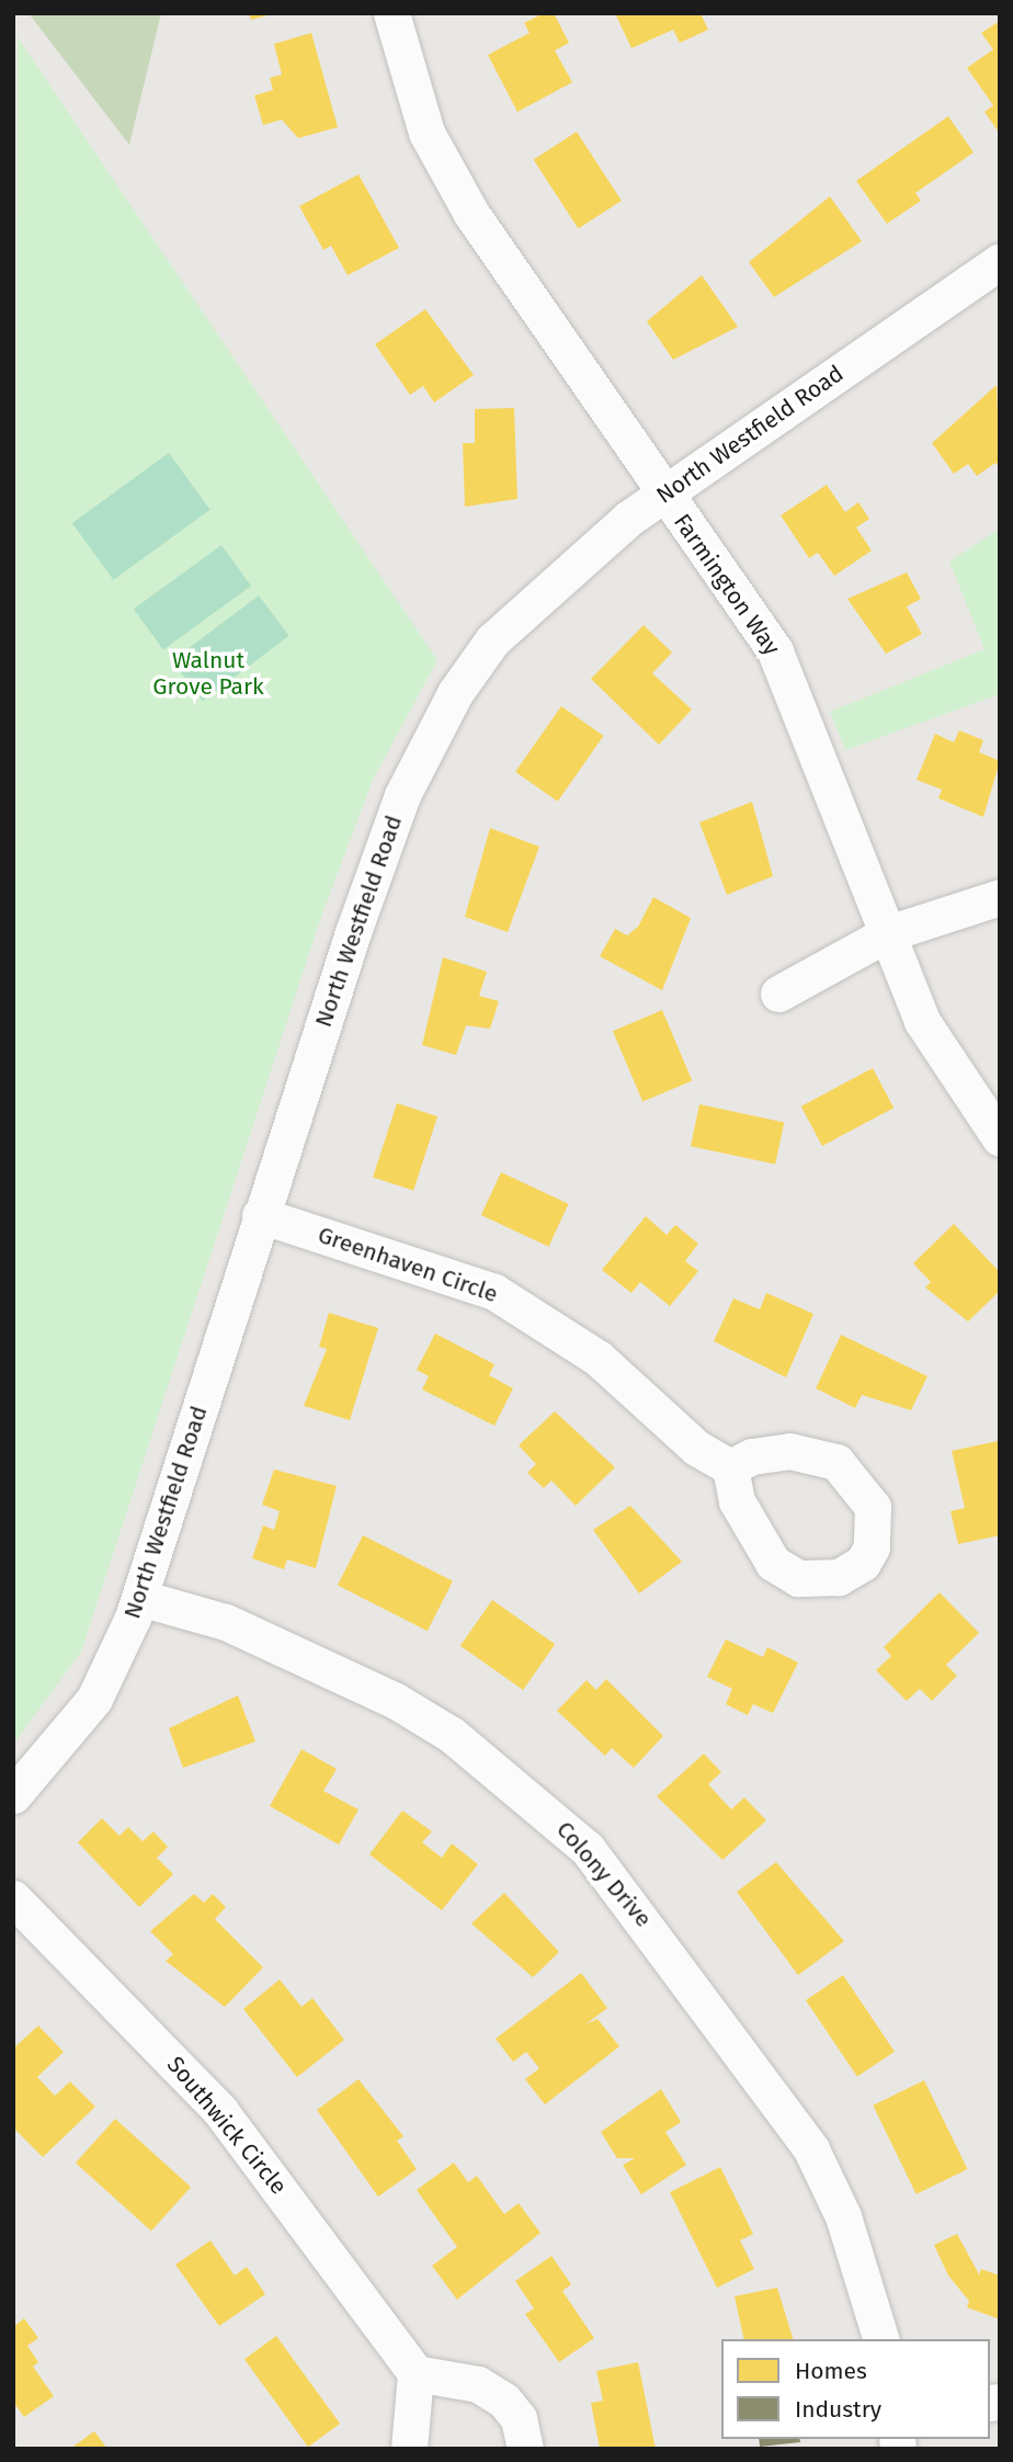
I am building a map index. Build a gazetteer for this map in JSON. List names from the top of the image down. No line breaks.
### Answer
{"streets":{"street":["North Westfield Road","Farmington Way","Greenhaven Circle","Colony Drive","Southwick Circle"]},"crossings":[["North Westfield Road","Farmington Way"],["North Westfield Road","Greenhaven Circle"],["North Westfield Road","Colony Drive"]],"parks":["Walnut Grove Park"],"legend":["Homes","Industry"]}
